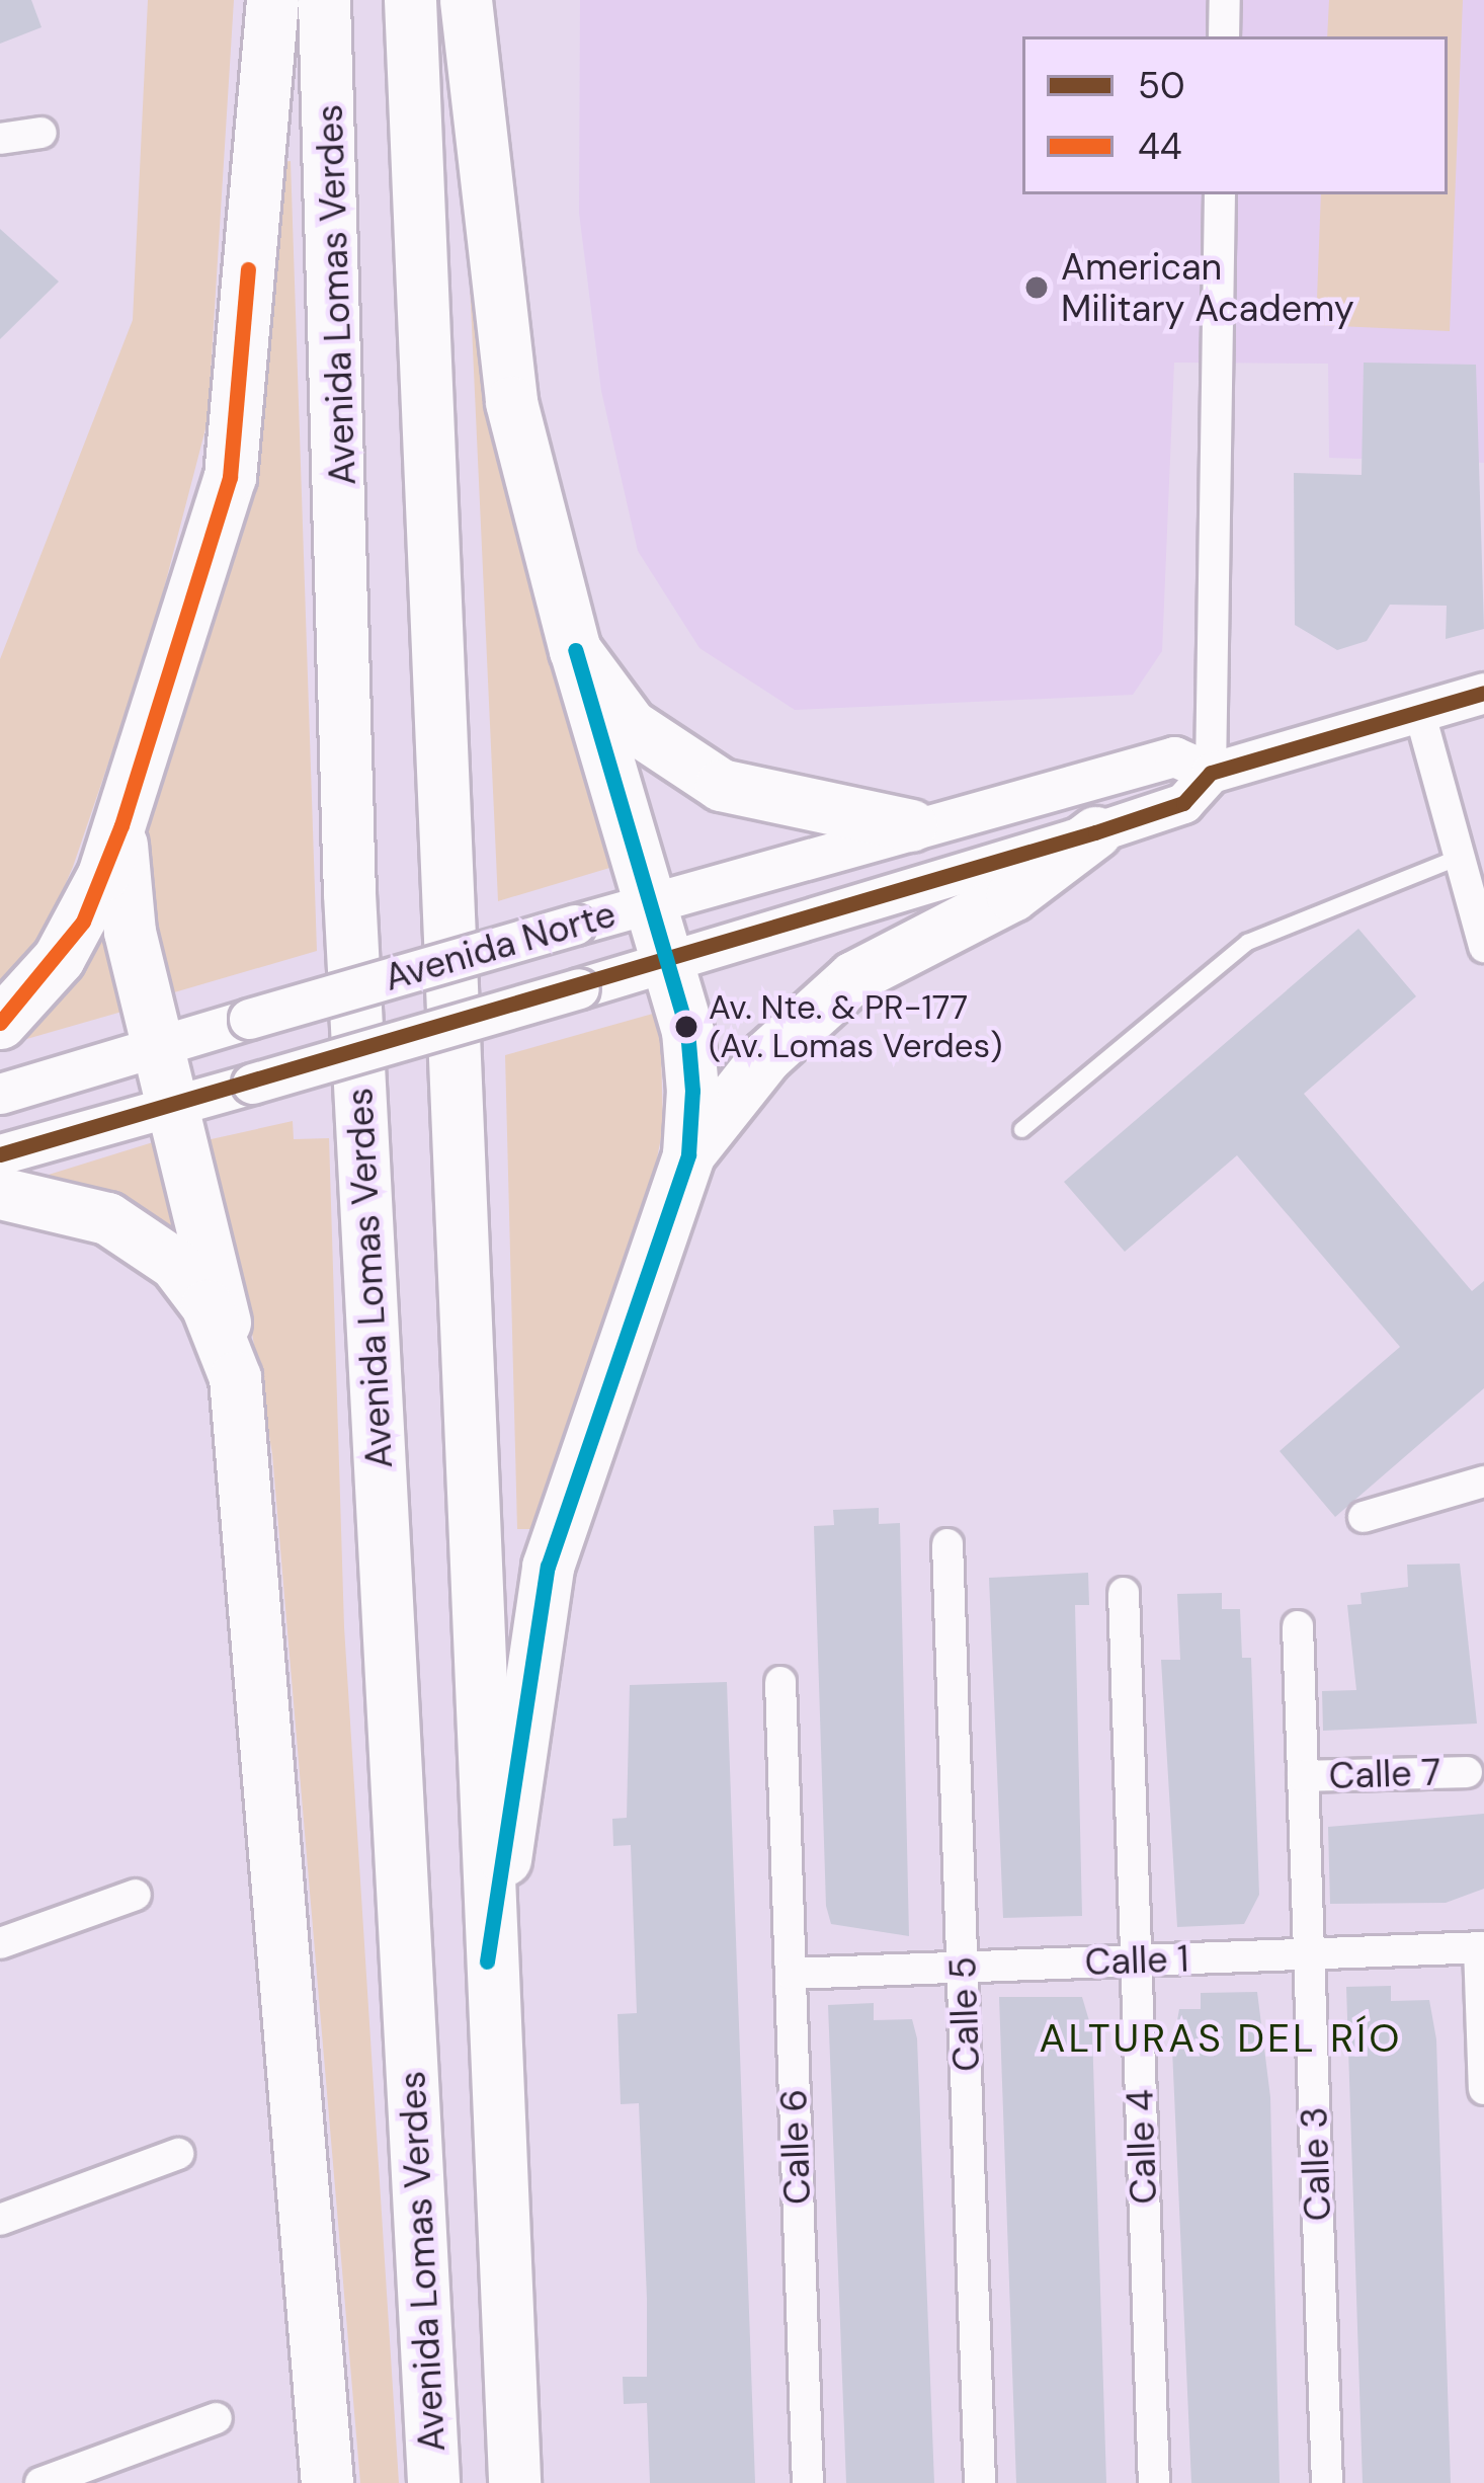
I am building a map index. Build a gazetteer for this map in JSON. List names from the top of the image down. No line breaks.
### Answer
{"streets":{"highway":["Avenida Lomas Verdes"],"street":["Avenida Norte","Calle 7","Calle 1","Calle 5","Calle 6","Calle 4","Calle 3"]},"crossings":[["Calle 7","Calle 3"],["Calle 1","Calle 5"],["Calle 1","Calle 6"],["Calle 1","Calle 4"],["Calle 1","Calle 3"]],"districts":["ALTURAS DEL RÍO"],"places":["American Military Academy","Av. Nte. & PR-177 (Av. Lomas Verdes)"],"lines":["transit line 44","transit line 50"],"legend":["50","44"]}
